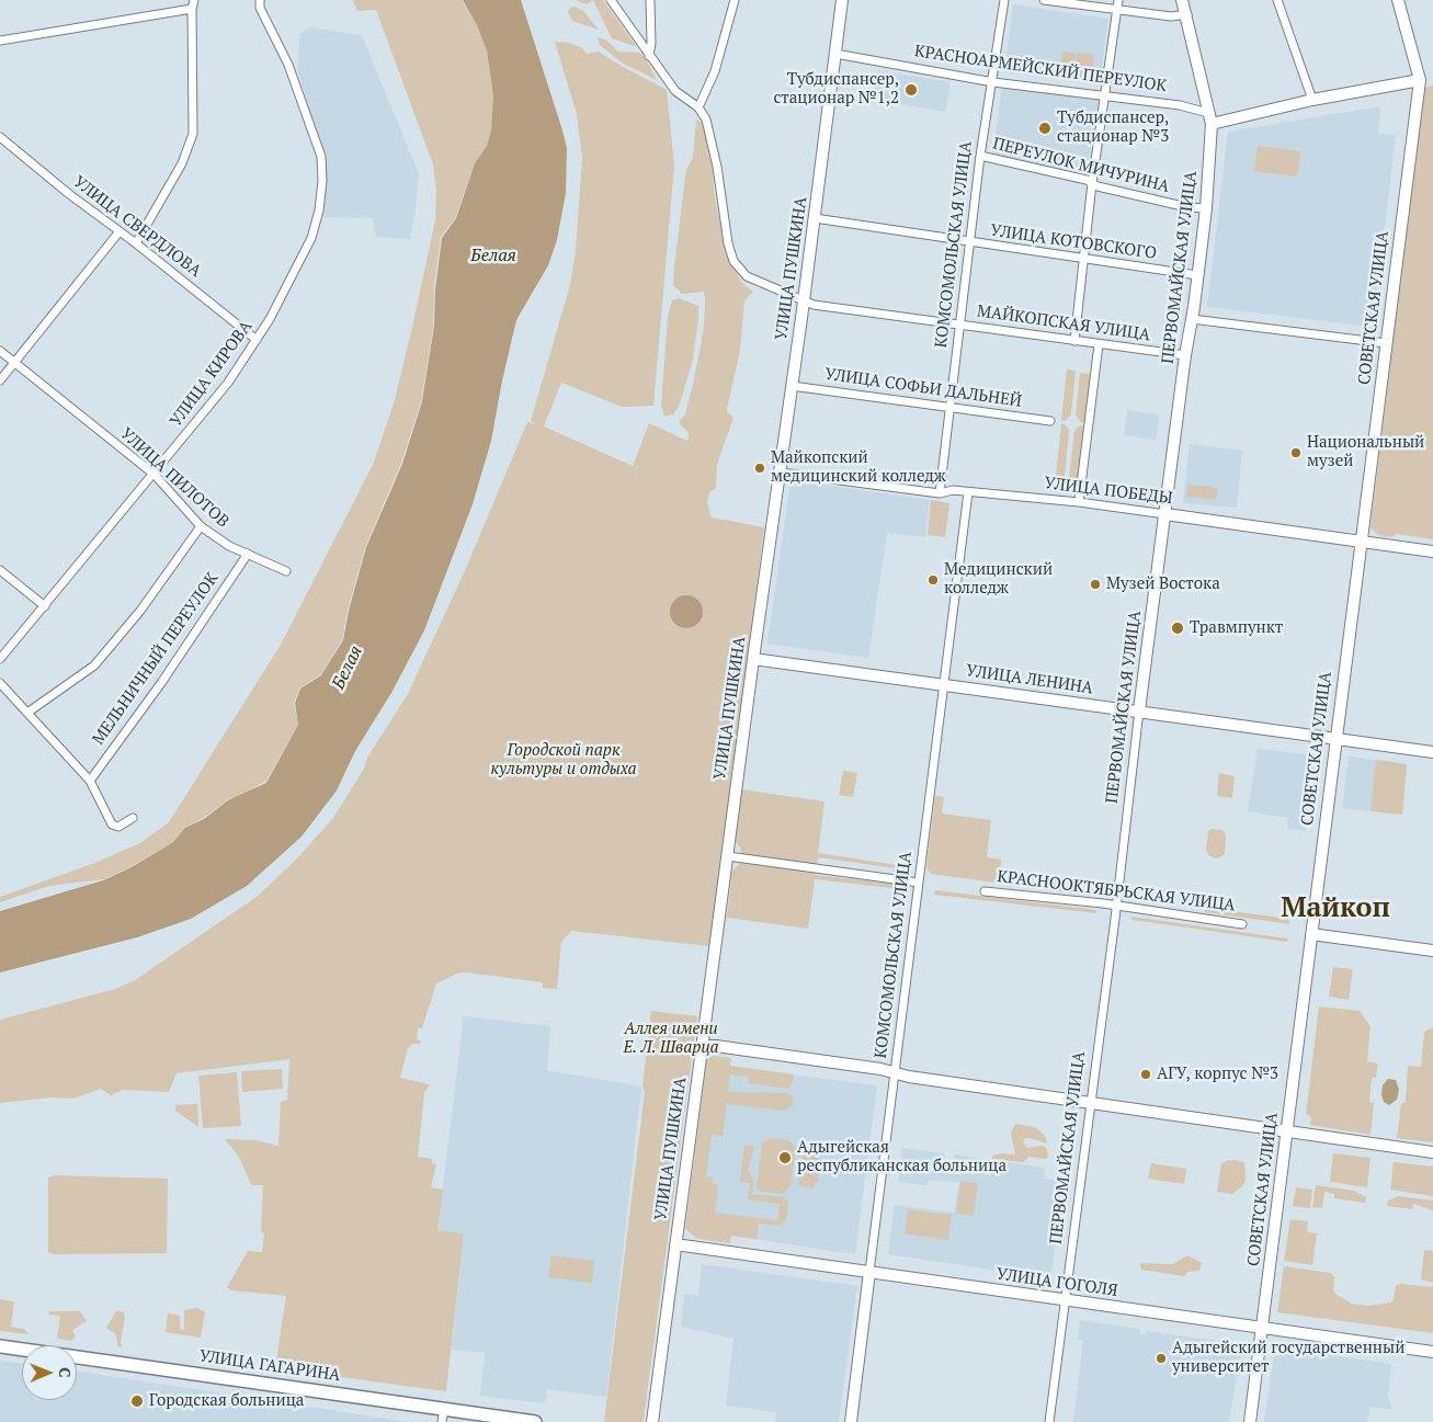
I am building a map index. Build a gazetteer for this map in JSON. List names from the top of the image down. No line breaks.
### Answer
{"streets":{"main road":["УЛИЦА ГАГАРИНА"],"street":["КРАСНОАРМЕЙСКИЙ ПЕРЕУЛОК","ПЕРЕУЛОК МИЧУРИНА","УЛИЦА СВЕРДЛОВА","УЛИЦА КОТОВСКОГО","КОМСОМОЛЬСКАЯ УЛИЦА","ПЕРВОМАЙСКАЯ УЛИЦА","УЛИЦА ПУШКИНА","СОВЕТСКАЯ УЛИЦА","МАЙКОПСКАЯ УЛИЦА","УЛИЦА КИРОВА","УЛИЦА СОФЬИ ДАЛЬНЕЙ","УЛИЦА ПИЛОТОВ","УЛИЦА ПОБЕДЫ","МЕЛЬНИЧНЫЙ ПЕРЕУЛОК","УЛИЦА ЛЕНИНА","КРАСНООКТЯБРЬСКАЯ УЛИЦА","УЛИЦА ГОГОЛЯ"]},"crossings":[["КРАСНОАРМЕЙСКИЙ ПЕРЕУЛОК","КОМСОМОЛЬСКАЯ УЛИЦА"],["КРАСНОАРМЕЙСКИЙ ПЕРЕУЛОК","ПЕРВОМАЙСКАЯ УЛИЦА"],["КРАСНОАРМЕЙСКИЙ ПЕРЕУЛОК","УЛИЦА ПУШКИНА"],["КРАСНОАРМЕЙСКИЙ ПЕРЕУЛОК","СОВЕТСКАЯ УЛИЦА"],["ПЕРЕУЛОК МИЧУРИНА","КОМСОМОЛЬСКАЯ УЛИЦА"],["ПЕРЕУЛОК МИЧУРИНА","ПЕРВОМАЙСКАЯ УЛИЦА"],["УЛИЦА СВЕРДЛОВА","УЛИЦА КИРОВА"],["УЛИЦА КОТОВСКОГО","КОМСОМОЛЬСКАЯ УЛИЦА"],["УЛИЦА КОТОВСКОГО","ПЕРВОМАЙСКАЯ УЛИЦА"],["УЛИЦА КОТОВСКОГО","УЛИЦА ПУШКИНА"],["КОМСОМОЛЬСКАЯ УЛИЦА","МАЙКОПСКАЯ УЛИЦА"],["КОМСОМОЛЬСКАЯ УЛИЦА","УЛИЦА СОФЬИ ДАЛЬНЕЙ"],["КОМСОМОЛЬСКАЯ УЛИЦА","УЛИЦА ПОБЕДЫ"],["КОМСОМОЛЬСКАЯ УЛИЦА","УЛИЦА ЛЕНИНА"],["КОМСОМОЛЬСКАЯ УЛИЦА","УЛИЦА ГОГОЛЯ"],["ПЕРВОМАЙСКАЯ УЛИЦА","МАЙКОПСКАЯ УЛИЦА"],["ПЕРВОМАЙСКАЯ УЛИЦА","УЛИЦА ПОБЕДЫ"],["ПЕРВОМАЙСКАЯ УЛИЦА","УЛИЦА ЛЕНИНА"],["ПЕРВОМАЙСКАЯ УЛИЦА","КРАСНООКТЯБРЬСКАЯ УЛИЦА"],["ПЕРВОМАЙСКАЯ УЛИЦА","УЛИЦА ГОГОЛЯ"],["УЛИЦА ПУШКИНА","МАЙКОПСКАЯ УЛИЦА"],["УЛИЦА ПУШКИНА","УЛИЦА СОФЬИ ДАЛЬНЕЙ"],["УЛИЦА ПУШКИНА","УЛИЦА ПОБЕДЫ"],["УЛИЦА ПУШКИНА","УЛИЦА ЛЕНИНА"],["УЛИЦА ПУШКИНА","УЛИЦА ГОГОЛЯ"],["СОВЕТСКАЯ УЛИЦА","УЛИЦА ПОБЕДЫ"],["СОВЕТСКАЯ УЛИЦА","УЛИЦА ЛЕНИНА"],["СОВЕТСКАЯ УЛИЦА","УЛИЦА ГОГОЛЯ"],["УЛИЦА КИРОВА","УЛИЦА ПИЛОТОВ"],["УЛИЦА ПИЛОТОВ","МЕЛЬНИЧНЫЙ ПЕРЕУЛОК"]],"districts":["Майкоп"],"water":["Белая"],"parks":["Городской парк культуры и отдыха","Аллея имени Е. Л. Шварца"],"places":["Тубдиспансер, стационар №1,2","Тубдиспансер, стационар №3","Национальный музей","Майкопский медицинский колледж","Медицинский колледж","Музей Востока","Травмпункт","АГУ, корпус №3","Адыгейская республиканская больница","Адыгейский государственный университет","Городская больница"],"north":"right"}
